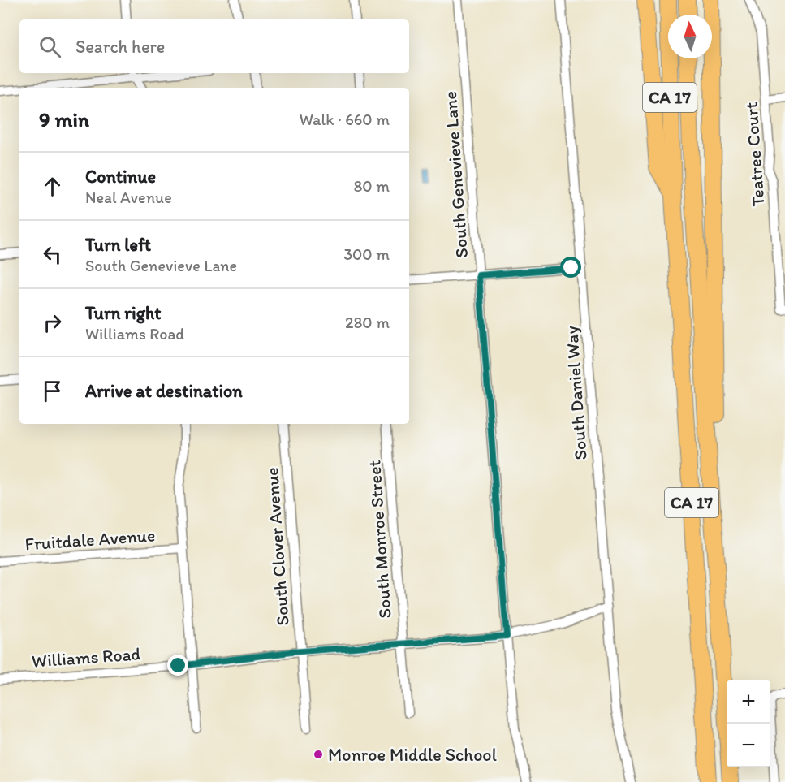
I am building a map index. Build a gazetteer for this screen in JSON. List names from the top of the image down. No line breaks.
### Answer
{"streets":{"highway":["CA 17"],"street":["Teatree Court","South Genevieve Lane","South Daniel Way","Fruitdale Avenue","South Monroe Street","South Clover Avenue","Williams Road"]},"crossings":[["South Genevieve Lane","Williams Road"],["South Daniel Way","Williams Road"],["South Monroe Street","Williams Road"],["South Clover Avenue","Williams Road"]],"places":["Monroe Middle School"],"north":"top","page":{"search":"Search here","heading":["9 min","Walk · 660 m"],"list":[["Continue","Neal Avenue","80 m"],["Turn left","South Genevieve Lane","300 m"],["Turn right","Williams Road","280 m"],"Arrive at destination"],"map_buttons":["+","−"]}}
